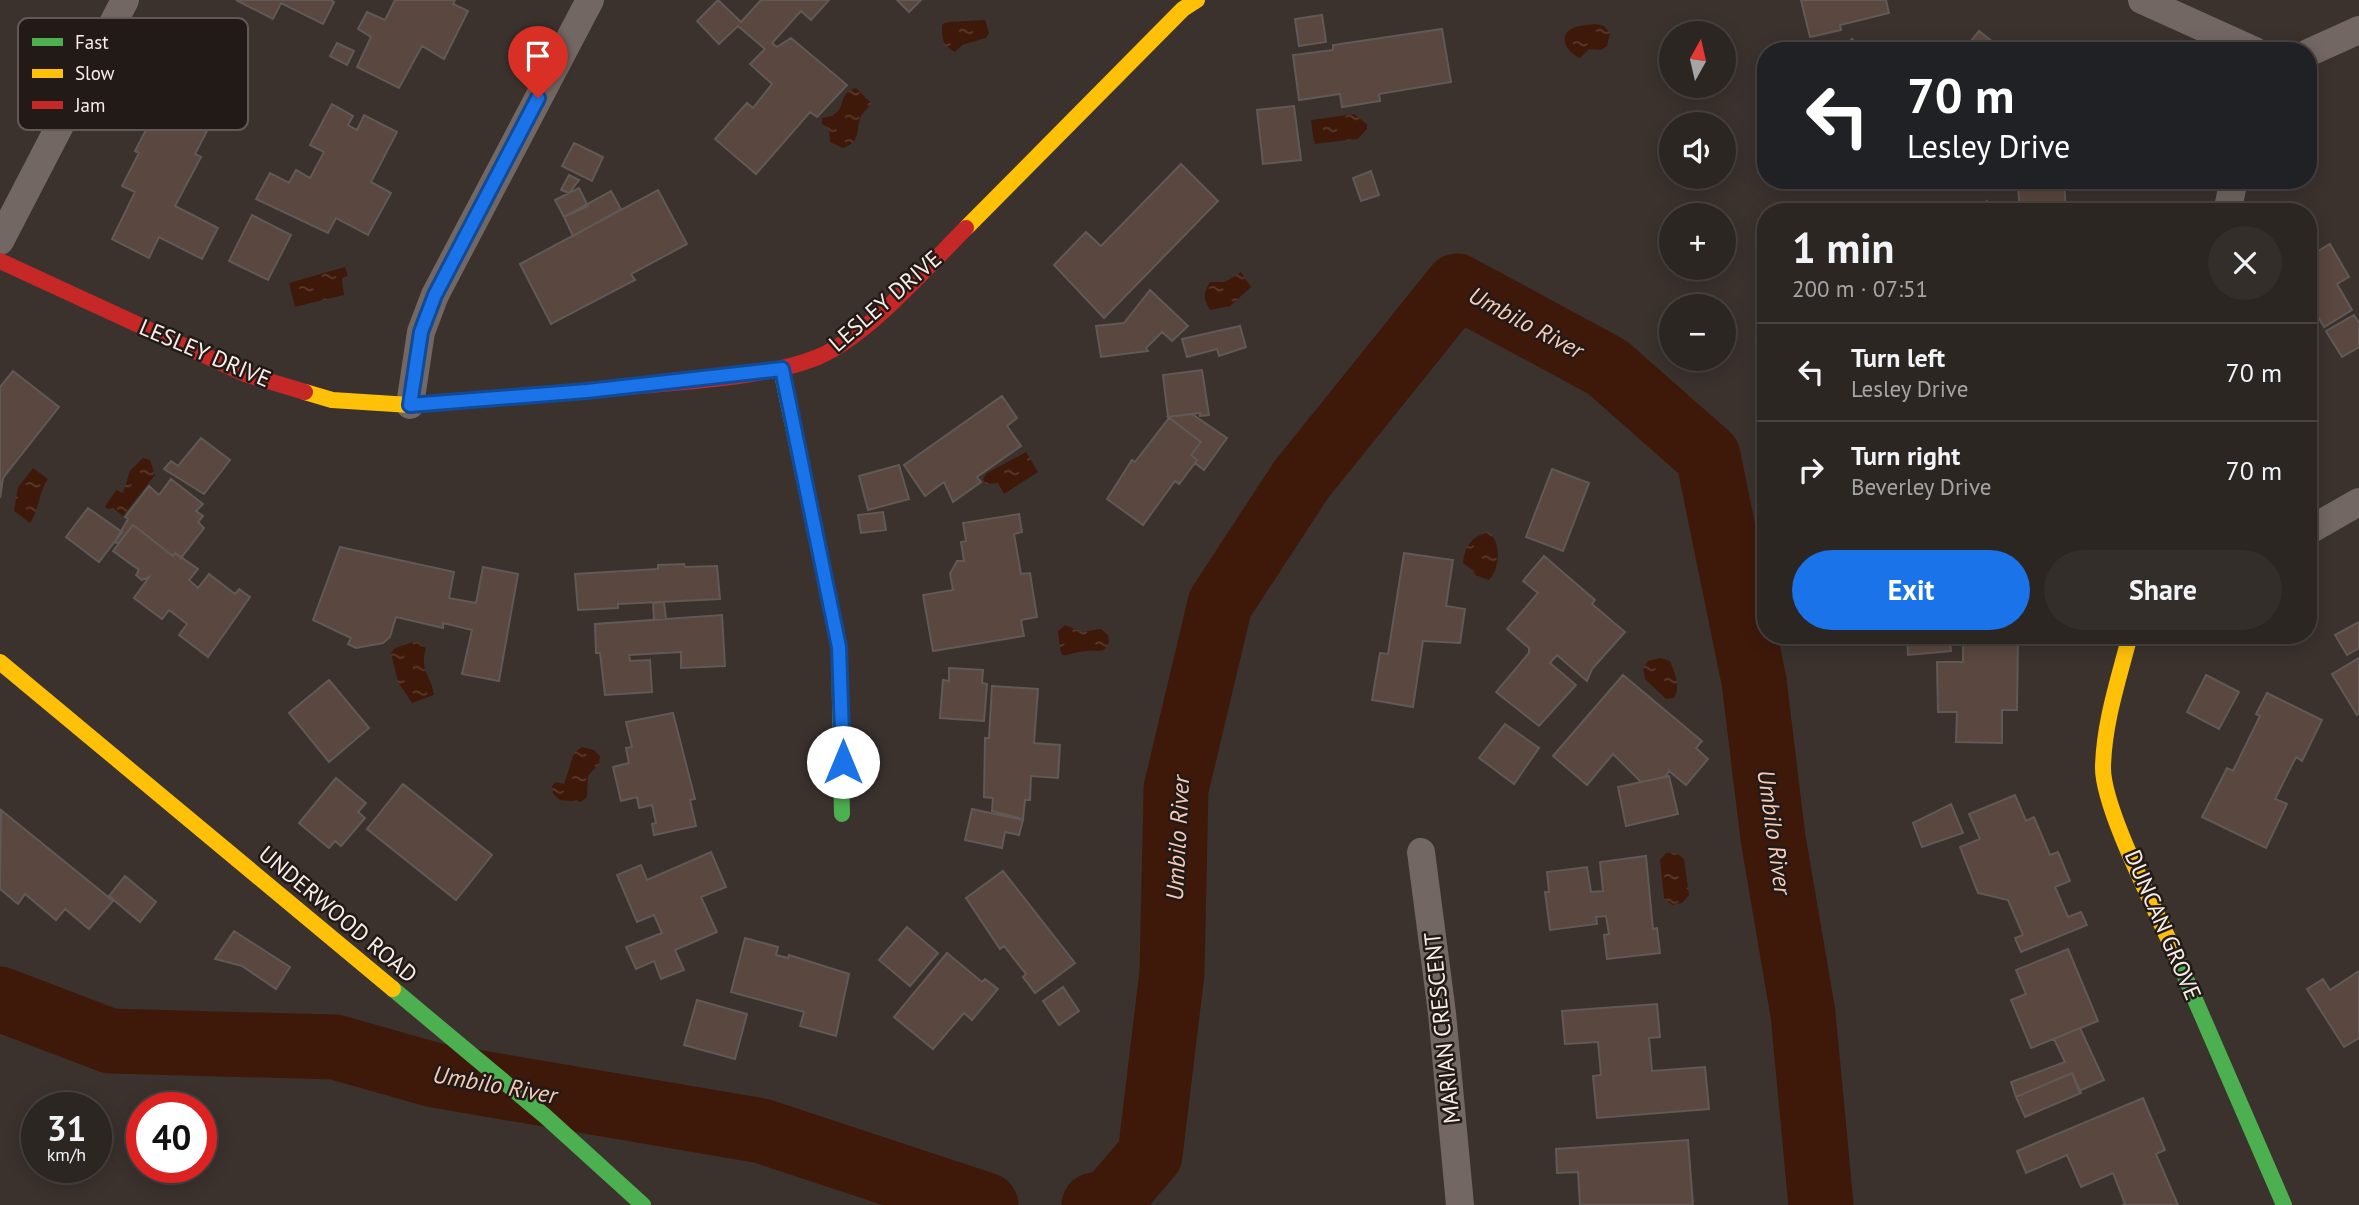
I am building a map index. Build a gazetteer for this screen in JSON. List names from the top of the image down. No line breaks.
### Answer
{"streets":{"street":["LESLEY DRIVE","UNDERWOOD ROAD","DUNCAN GROVE","MARIAN CRESCENT"]},"water":["Umbilo River"],"legend":["Fast","Slow","Jam"],"north":"top","page":{"map_buttons":["+","−"],"turn":["70 m","Lesley Drive"],"heading":["1 min","200 m · 07:51"],"list":[{"name":"Turn left","note":"Lesley Drive","value":"70 m"},{"name":"Turn right","note":"Beverley Drive","value":"70 m"}],"buttons":["Exit","Share"],"speed":"31 km/h","limit":"40"}}
